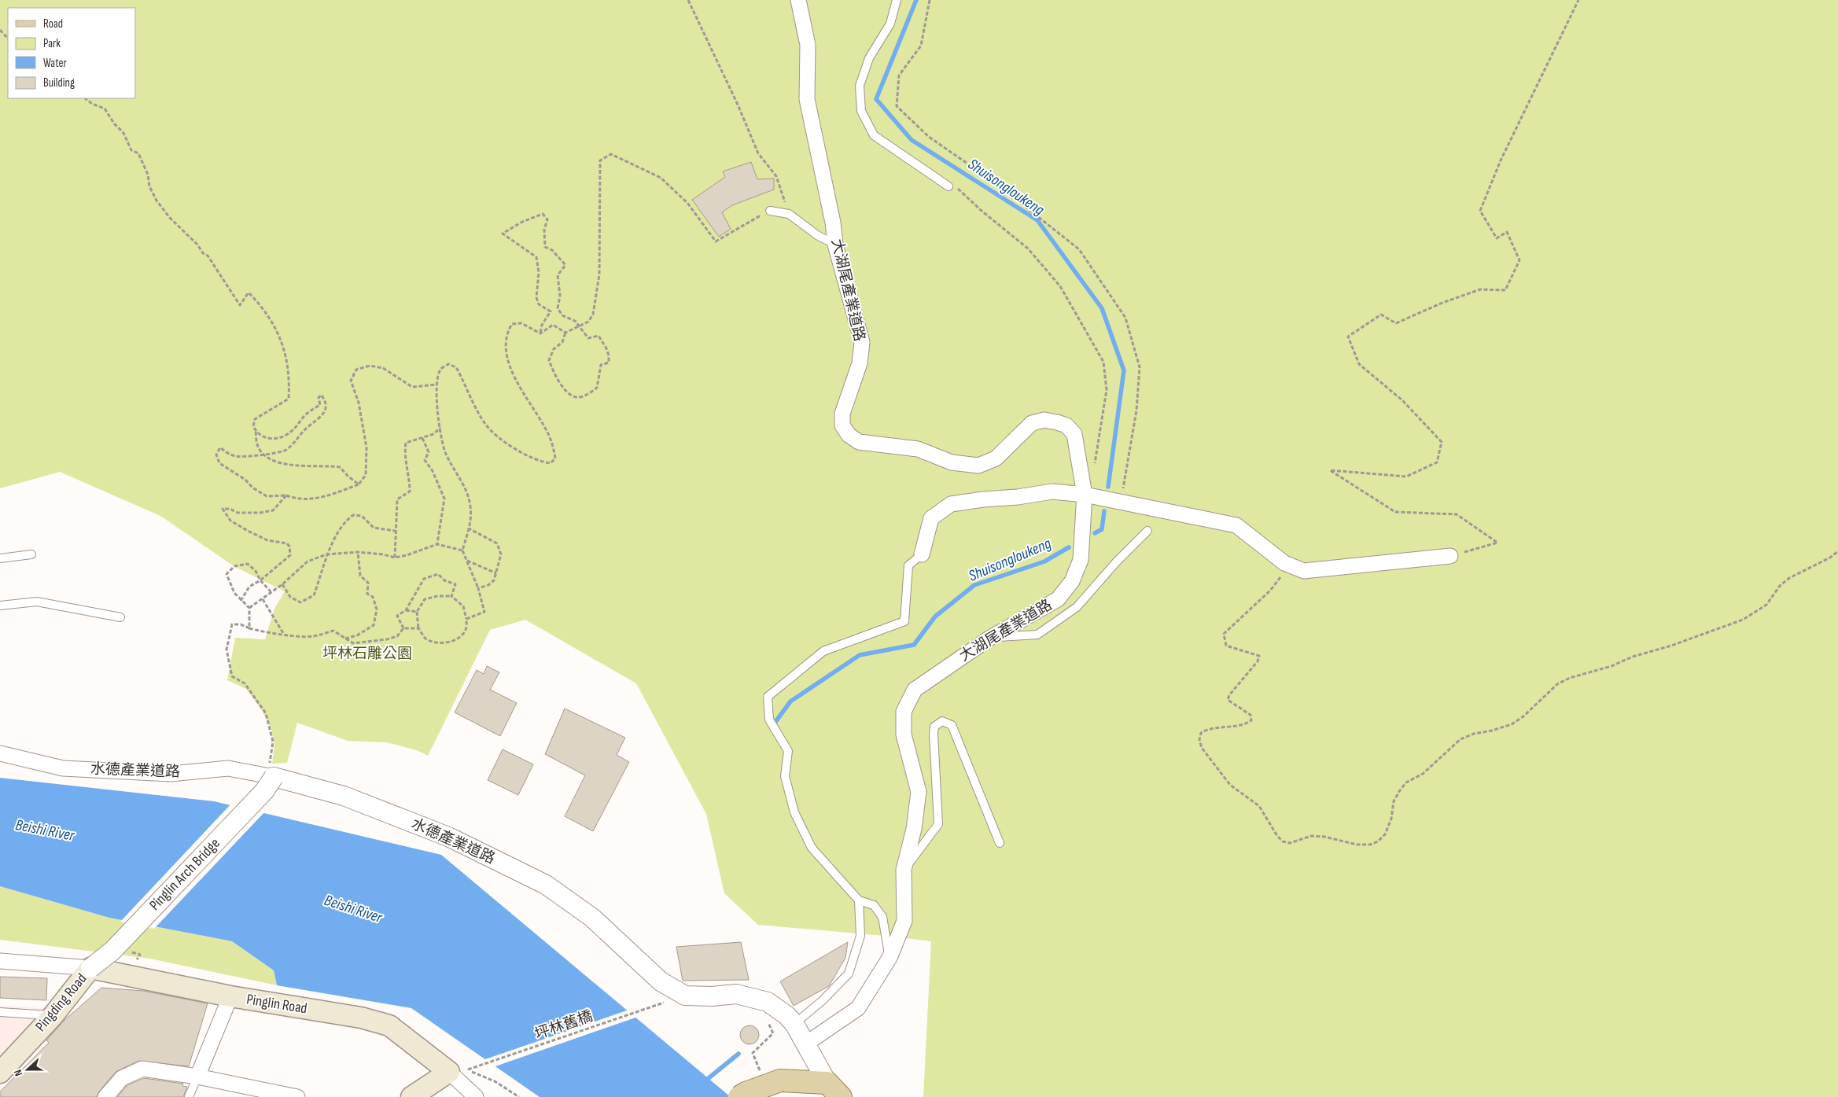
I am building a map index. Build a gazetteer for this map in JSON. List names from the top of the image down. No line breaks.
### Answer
{"streets":{"main road":["Pingding Road","Pinglin Road"],"street":["大湖尾產業道路","水德產業道路","Pinglin Arch Bridge"],"path":["坪林舊橋"]},"crossings":[["大湖尾產業道路","水德產業道路"],["水德產業道路","Pinglin Arch Bridge"],["Pinglin Arch Bridge","Pingding Road"],["Pinglin Arch Bridge","Pinglin Road"],["Pingding Road","Pinglin Road"],["Pinglin Road","坪林舊橋"]],"water":["Shuisongloukeng","Beishi River"],"parks":["坪林石雕公園"],"legend":["Road","Park","Water","Building"],"north":"left"}
